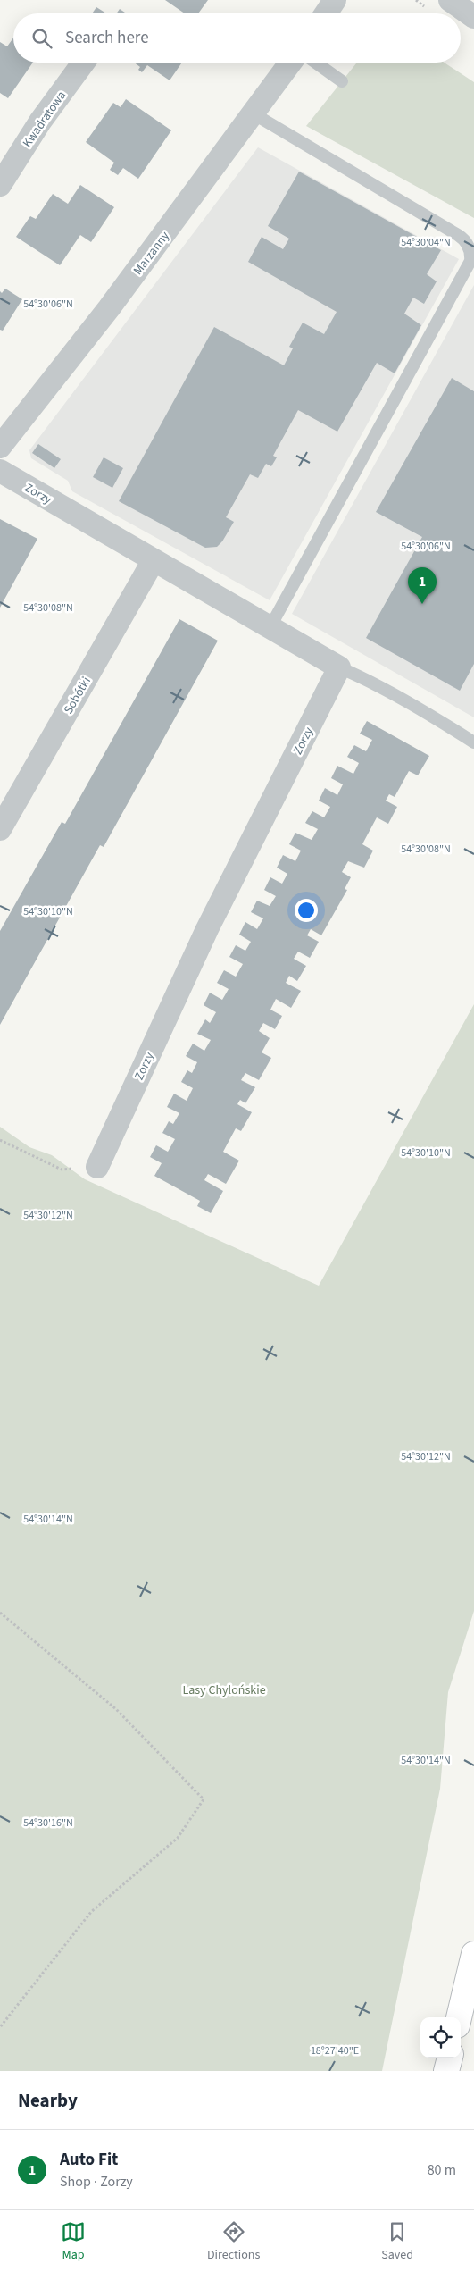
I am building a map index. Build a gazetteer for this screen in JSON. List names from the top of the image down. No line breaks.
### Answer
{"streets":{"street":["Kwadratowa","Marzanny","Zorzy","Sobótki"]},"crossings":[["Zorzy","Sobótki"]],"parks":["Lasy Chylońskie"],"page":{"search":"Search here","pins":"1","heading":"Nearby","list":[{"mark":"1","name":"Auto Fit","note":"Shop · Zorzy","value":"80 m"}],"nav":["Map","Directions","Saved"]},"coordinates":["54°30'04\"N","54°30'06\"N","54°30'08\"N","54°30'10\"N","54°30'12\"N","54°30'14\"N","54°30'16\"N","18°27'40\"E"]}
